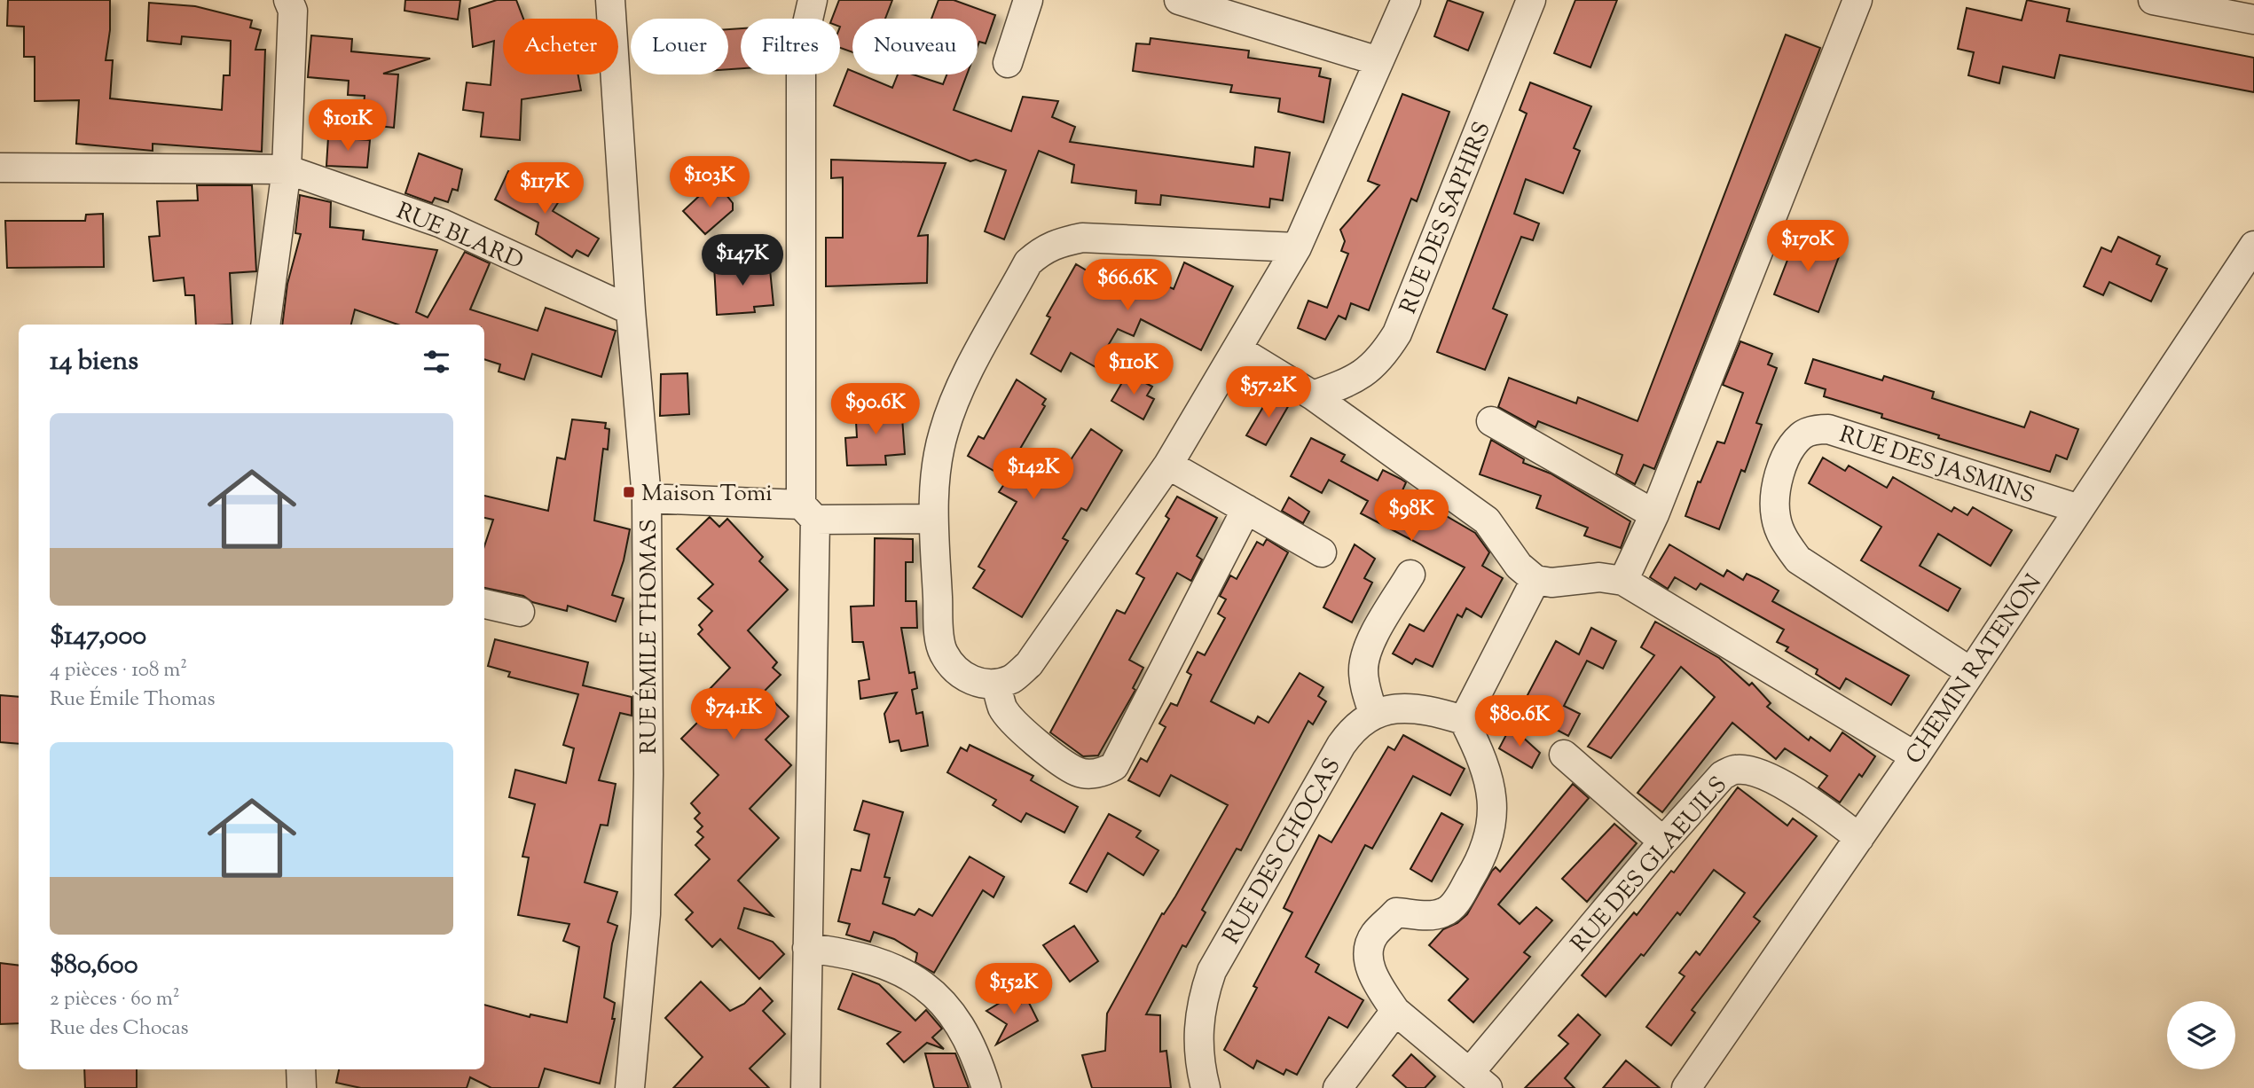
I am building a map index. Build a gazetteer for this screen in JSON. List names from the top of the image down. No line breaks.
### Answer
{"streets":{"street":["RUE DES SAPHIRS","RUE BLARD","RUE DES JASMINS","RUE ÉMILE THOMAS","CHEMIN RATENON","RUE DES CHOCAS","RUE DES GLAEUILS"]},"crossings":[["RUE BLARD","RUE ÉMILE THOMAS"],["RUE DES JASMINS","CHEMIN RATENON"],["CHEMIN RATENON","RUE DES GLAEUILS"]],"places":{"transit":["Maison Tomi"]},"page":{"chip":["Acheter","Louer","Filtres","Nouveau"],"price":["$101K","$103K","$117K","$170K","$147K","$66.6K","$110K","$57.2K","$90.6K","$142K","$98K","$74.1K","$80.6K","$152K"],"heading":"14 biens","list":[{"name":"$147,000","note":"4 pièces · 108 m² · Rue Émile Thomas"},{"name":"$80,600","note":"2 pièces · 60 m² · Rue des Chocas"}]}}
